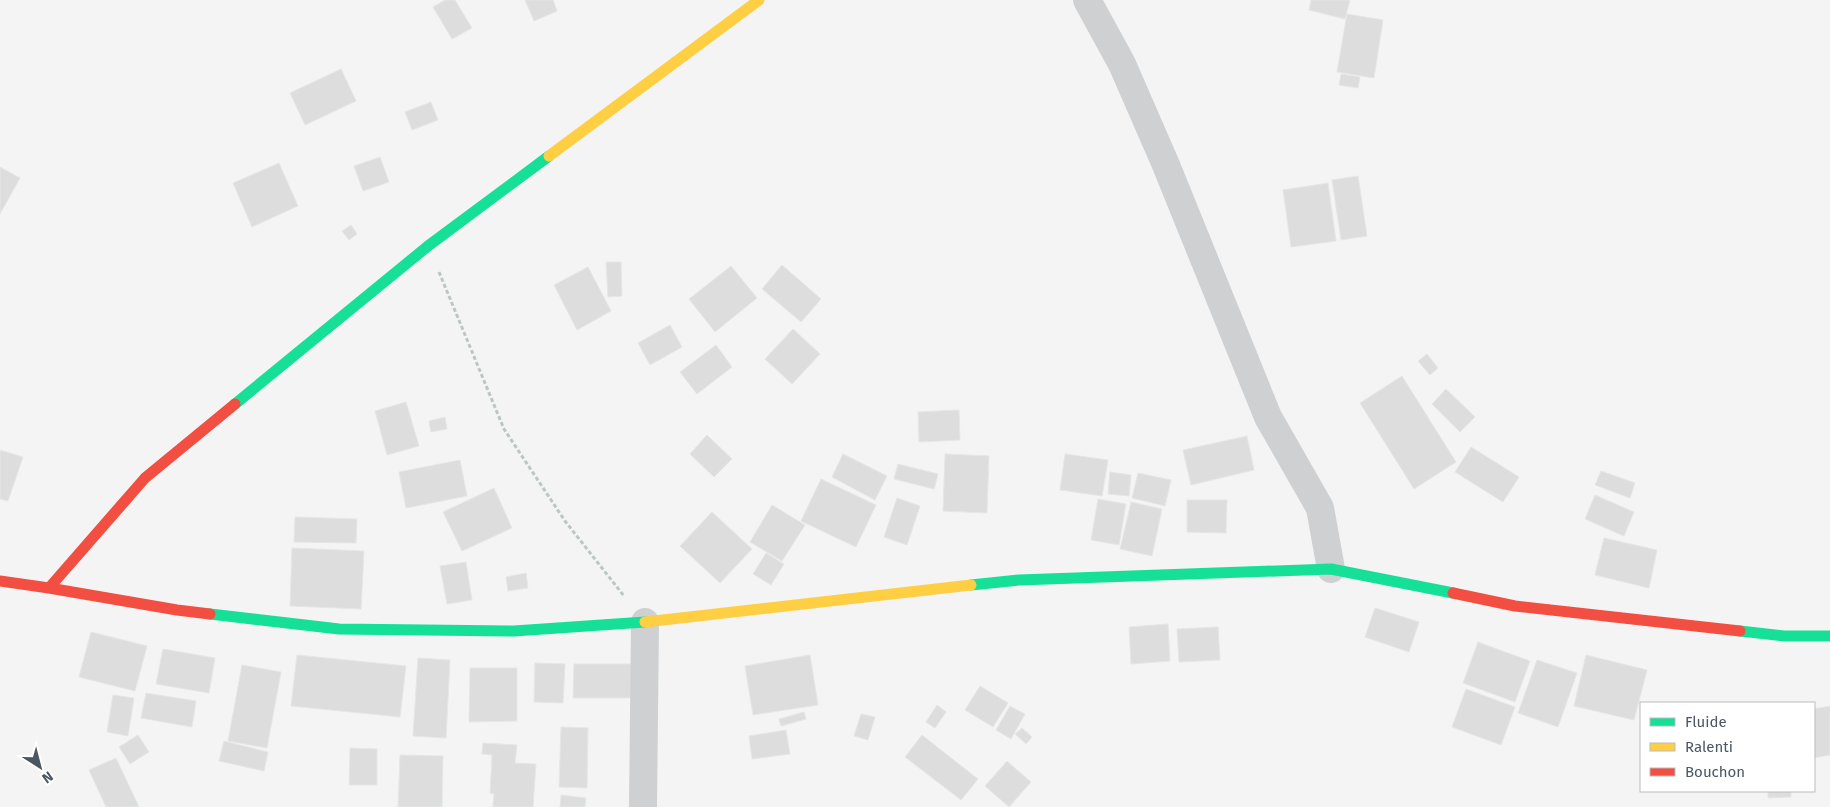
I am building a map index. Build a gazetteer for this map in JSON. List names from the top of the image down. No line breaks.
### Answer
{"legend":["Fluide","Ralenti","Bouchon"],"north":"bottom right"}
